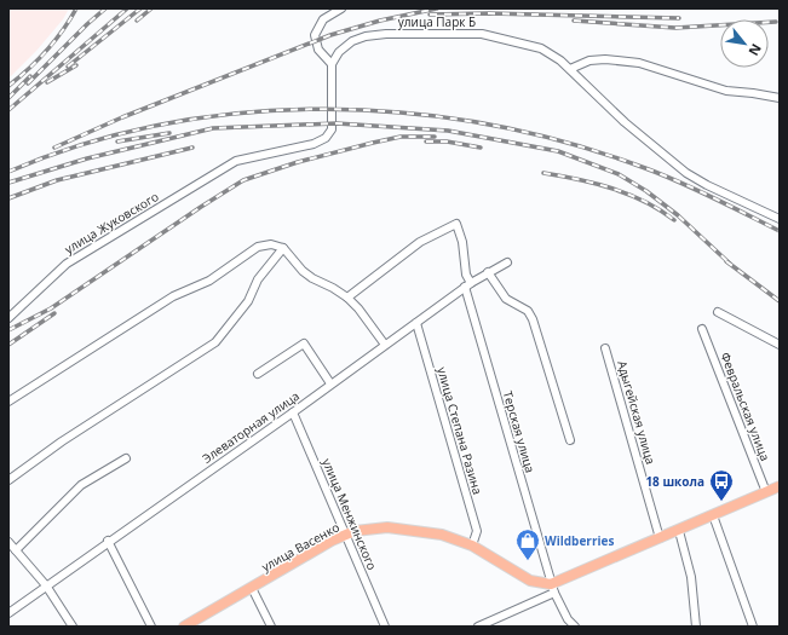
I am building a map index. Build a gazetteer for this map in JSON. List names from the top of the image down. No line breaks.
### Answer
{"streets":{"main road":["улица Васенко"],"street":["улица Парк Б","улица Жуковского","Февральская улица","Адыгейская улица","Элеваторная улица","улица Степана Разина","Терская улица","улица Менжинского"]},"crossings":[["улица Парк Б","улица Жуковского"],["Элеваторная улица","улица Степана Разина"],["Элеваторная улица","Терская улица"],["Элеваторная улица","улица Менжинского"],["улица Степана Разина","улица Васенко"],["Терская улица","улица Васенко"],["улица Менжинского","улица Васенко"]],"places":{"bus stop":["18 школа"],"shop":["Wildberries"]},"north":"bottom right"}
